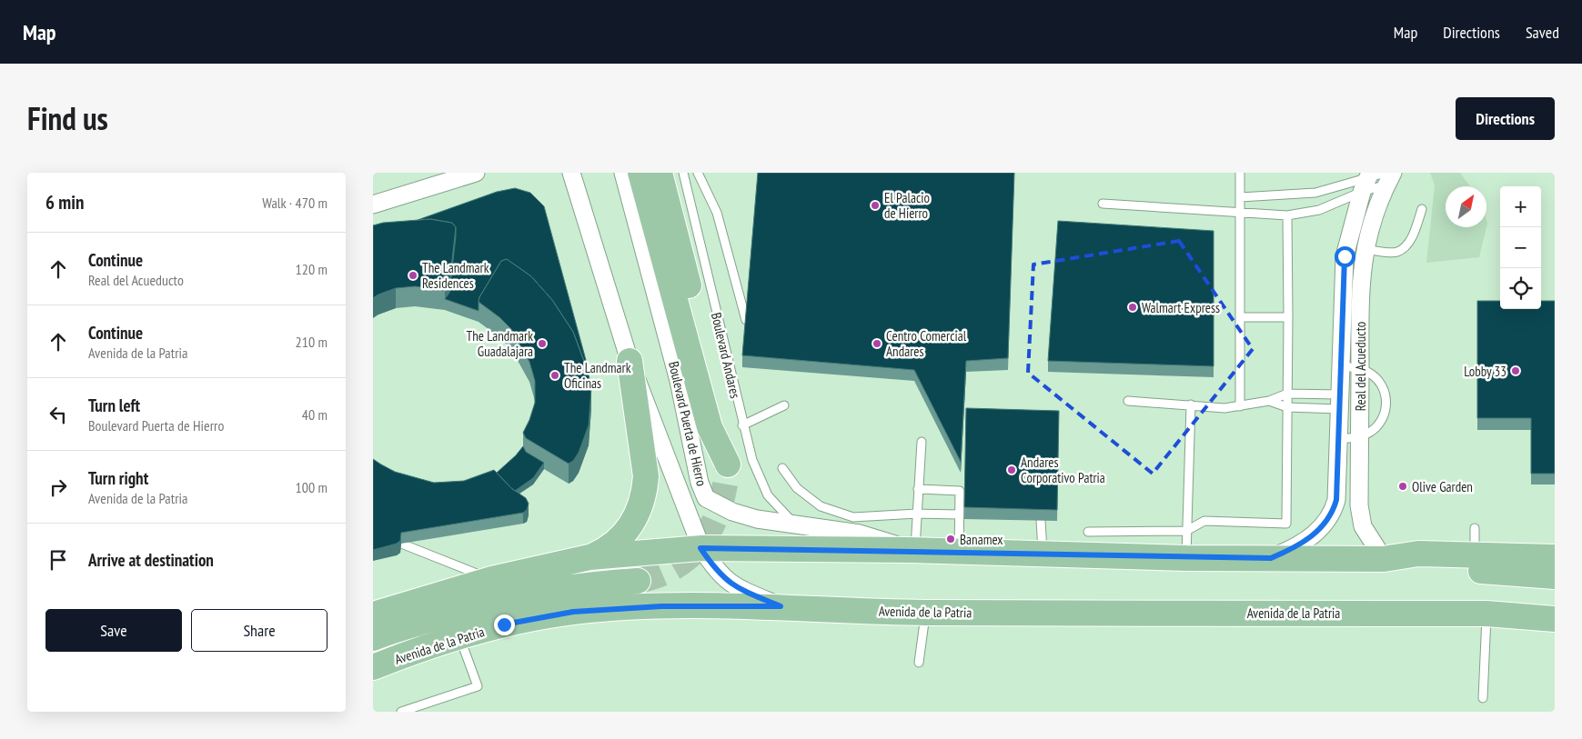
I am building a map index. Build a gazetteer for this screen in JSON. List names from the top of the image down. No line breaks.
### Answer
{"streets":{"main road":["Avenida de la Patria"],"street":["Real del Acueducto","Boulevard Puerta de Hierro"],"lane":["Boulevard Andares"]},"crossings":[["Boulevard Andares","Boulevard Puerta de Hierro"],["Boulevard Puerta de Hierro","Avenida de la Patria"]],"places":["El Palacio de Hierro","The Landmark Residences","Walmart Express","The Landmark Guadalajara","Centro Comercial Andares","Lobby 33","The Landmark Oficinas","Andares Corporativo Patria","Olive Garden","Banamex"],"north":"top right","page":{"header":"Map","nav":["Map","Directions","Saved"],"title":"Find us","buttons":["Directions",["Save","Share"]],"heading":["6 min","Walk · 470 m"],"map_buttons":["+","−"],"list":[["Continue","Real del Acueducto","120 m"],["Continue","Avenida de la Patria","210 m"],["Turn left","Boulevard Puerta de Hierro","40 m"],["Turn right","Avenida de la Patria","100 m"],"Arrive at destination"]}}
